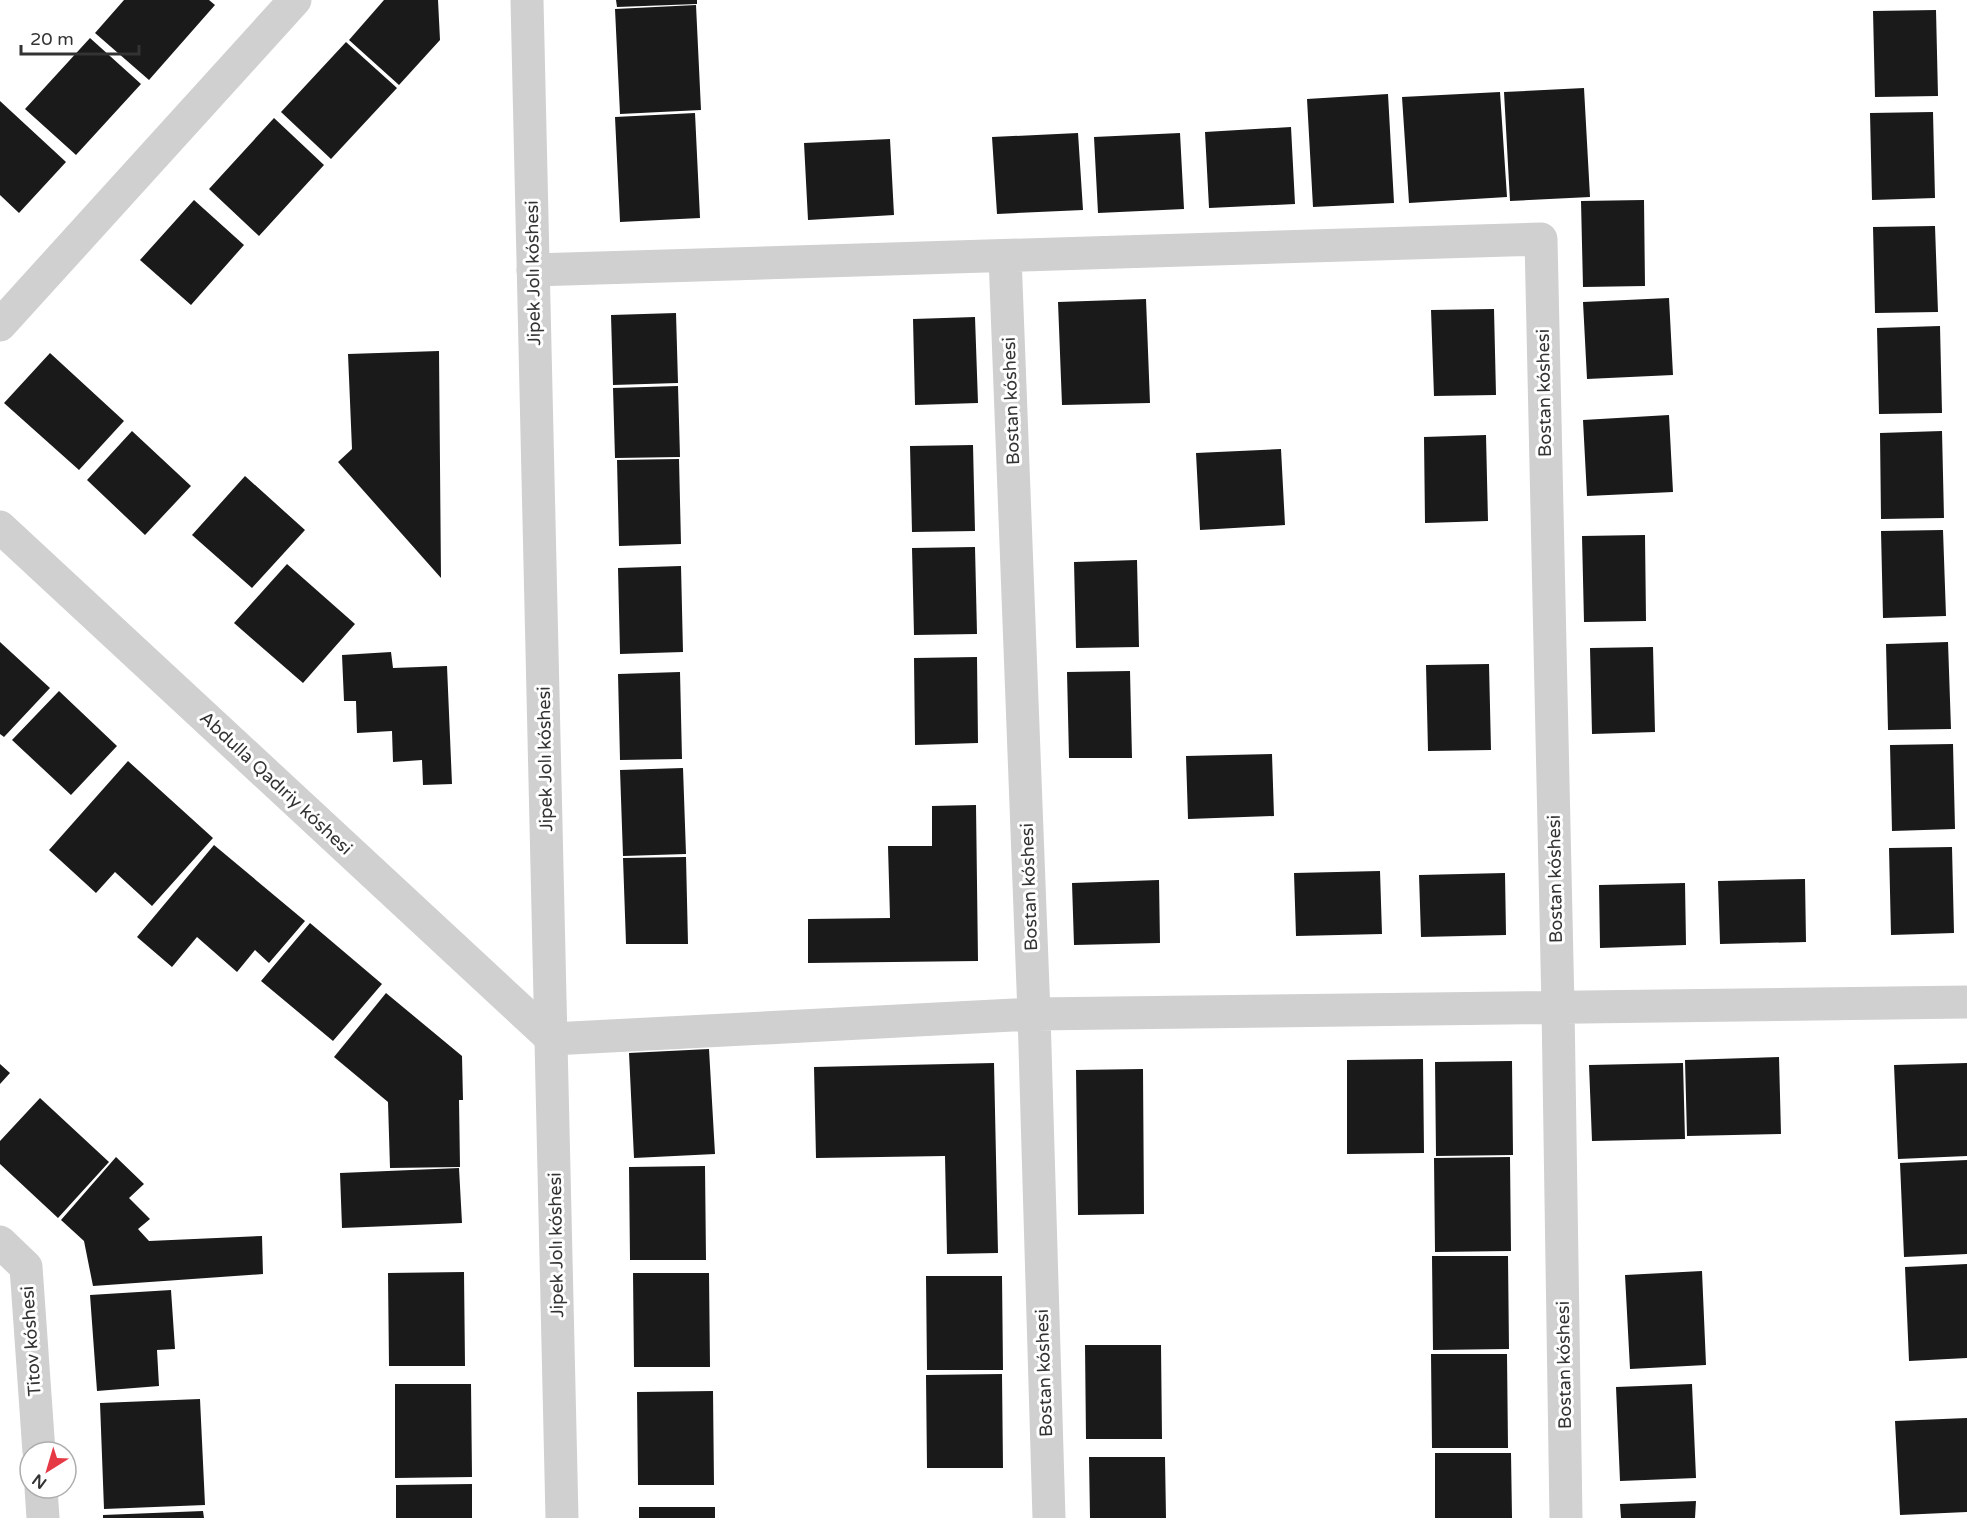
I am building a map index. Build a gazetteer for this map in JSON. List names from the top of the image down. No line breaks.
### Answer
{"streets":{"street":["Jipek Jolı kóshesi","Bostan kóshesi","Abdulla Qadıriy kóshesi","Titov kóshesi"]},"crossings":[["Jipek Jolı kóshesi","Abdulla Qadıriy kóshesi"]],"scale_bar":"20 m","north":"bottom left"}
